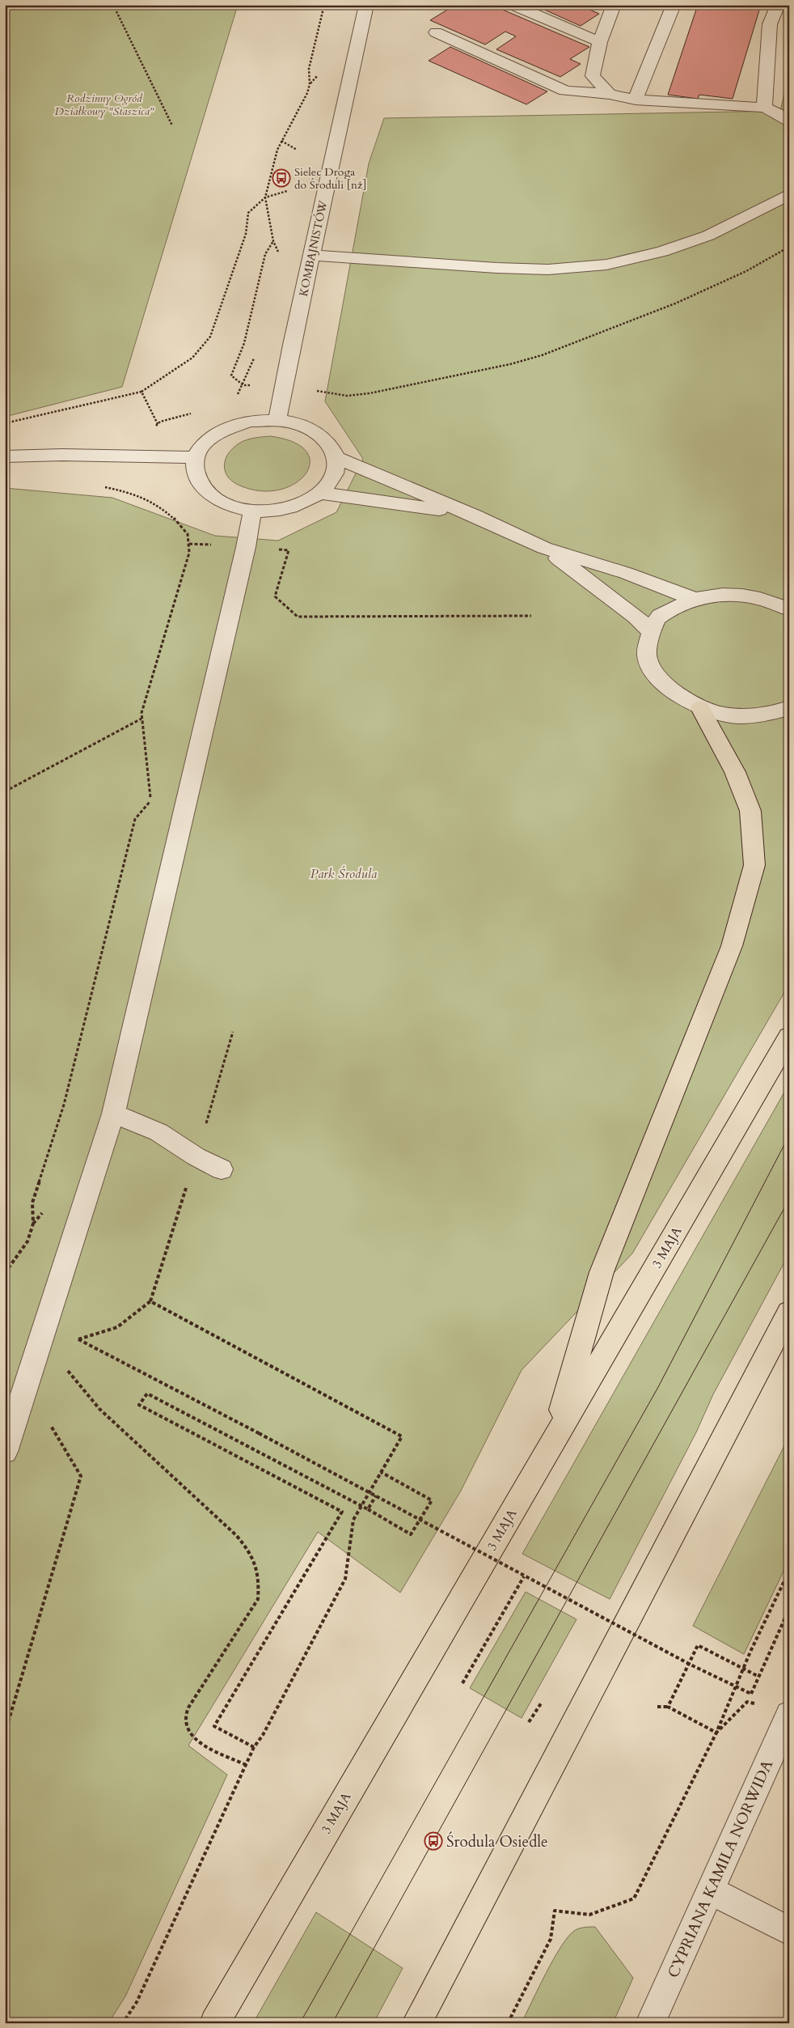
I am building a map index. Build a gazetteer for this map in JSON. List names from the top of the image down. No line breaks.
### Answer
{"streets":{"main road":["3 MAJA"],"street":["KOMBAJNISTÓW","CYPRIANA KAMILA NORWIDA"]},"parks":["Rodzinny Ogród Działkowy \"Staszica\"","Park Środula"],"places":{"bus stop":["Sielec Droga do Środuli [nż]","Środula Osiedle"]}}
